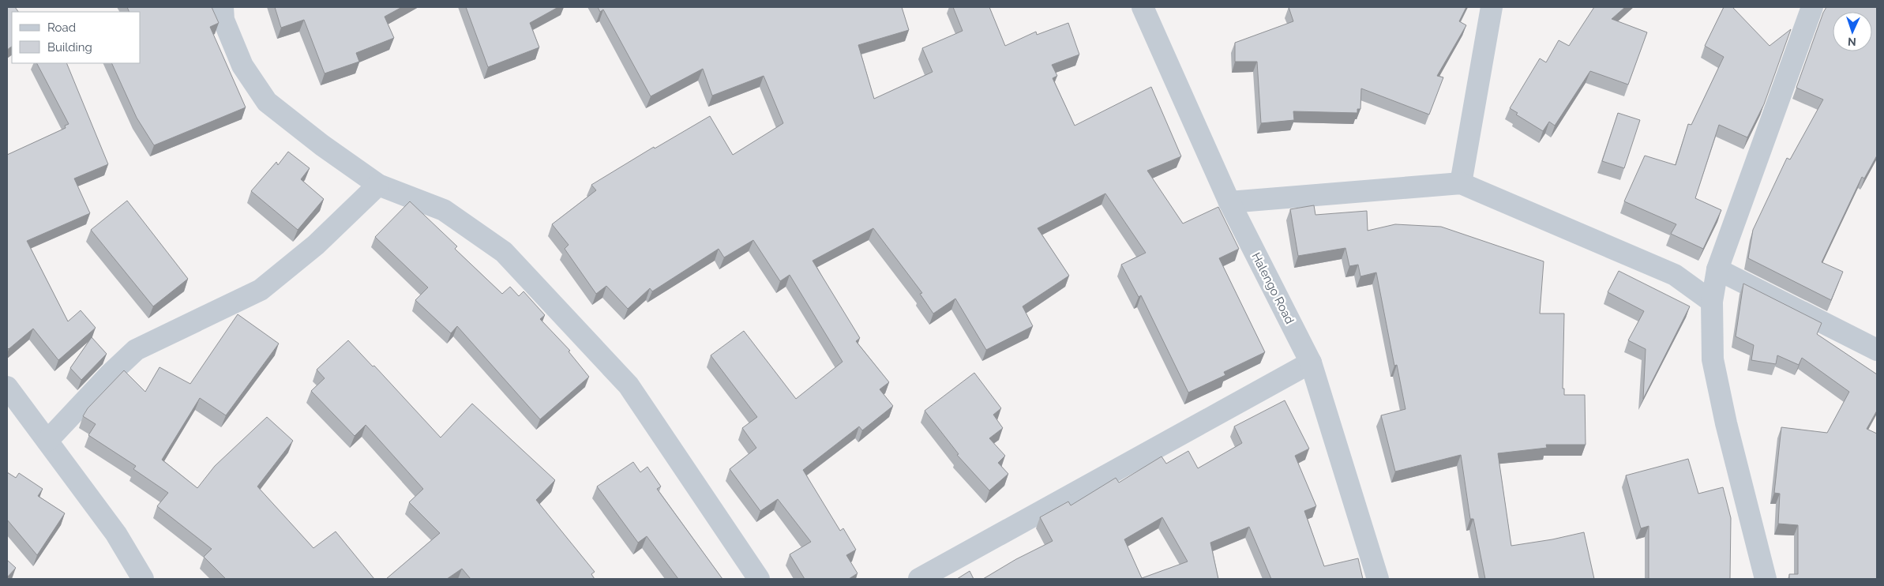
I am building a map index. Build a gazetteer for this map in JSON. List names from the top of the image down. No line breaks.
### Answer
{"streets":{"street":["Halengo Road"]},"legend":["Road","Building"],"north":"bottom"}
